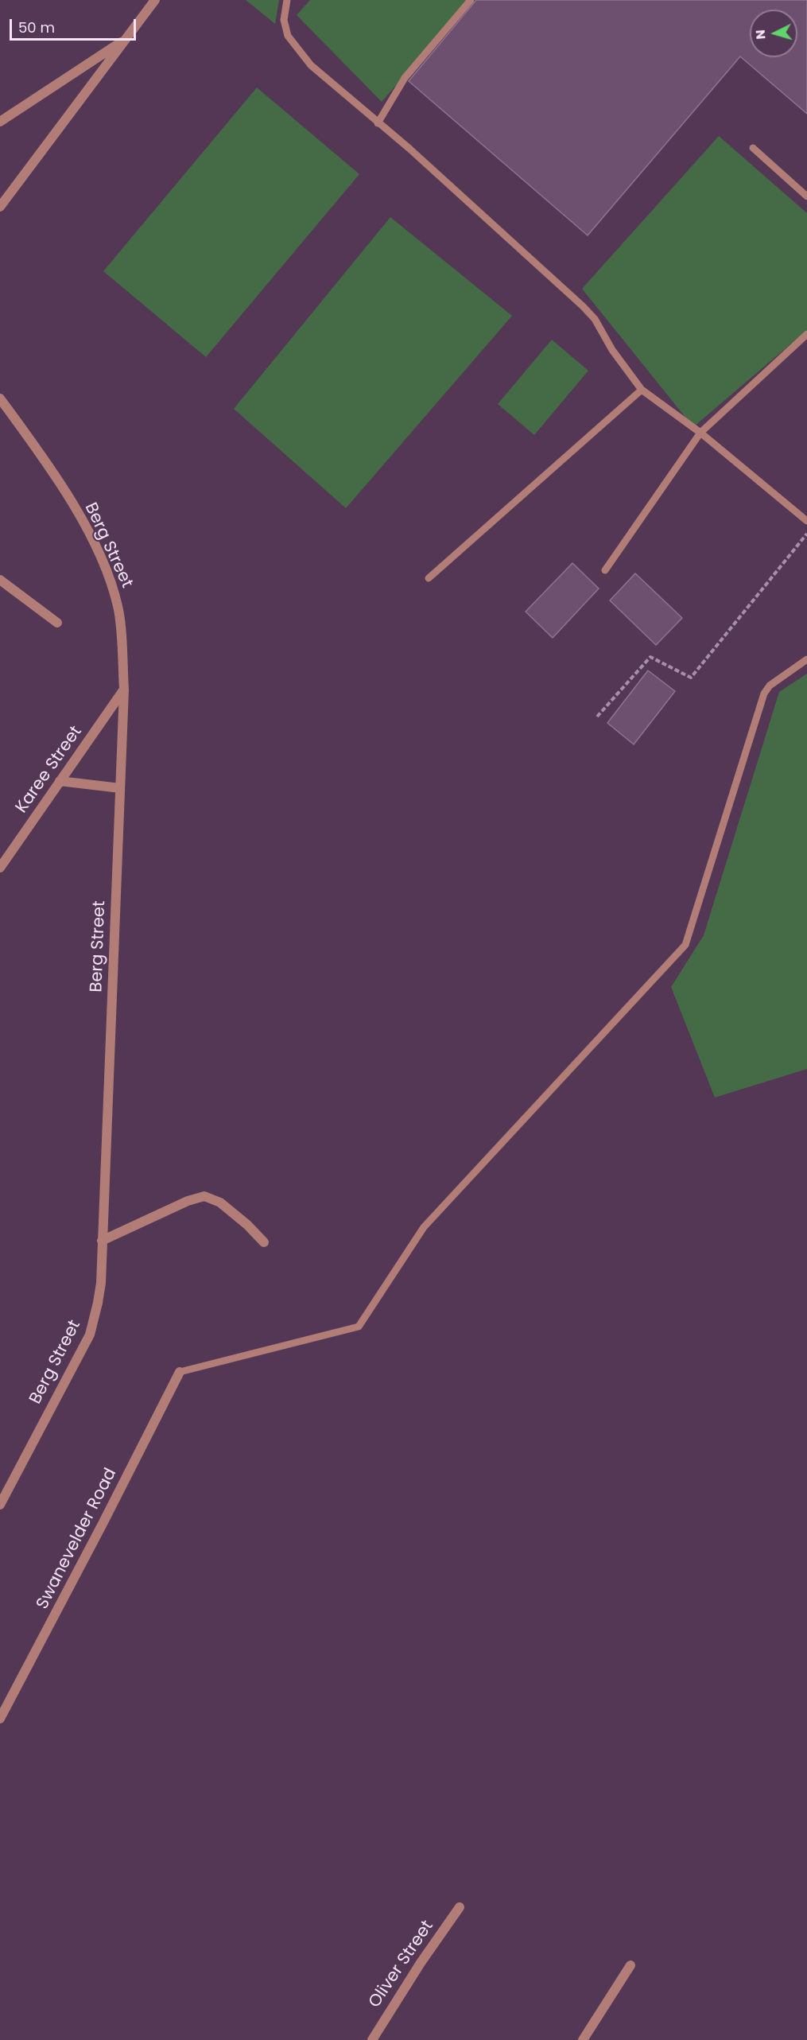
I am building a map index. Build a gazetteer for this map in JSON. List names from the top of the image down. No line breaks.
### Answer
{"streets":{"street":["Berg Street","Karee Street","Swanevelder Road","Oliver Street"]},"crossings":[["Berg Street","Karee Street"]],"scale_bar":"50 m","north":"left"}
